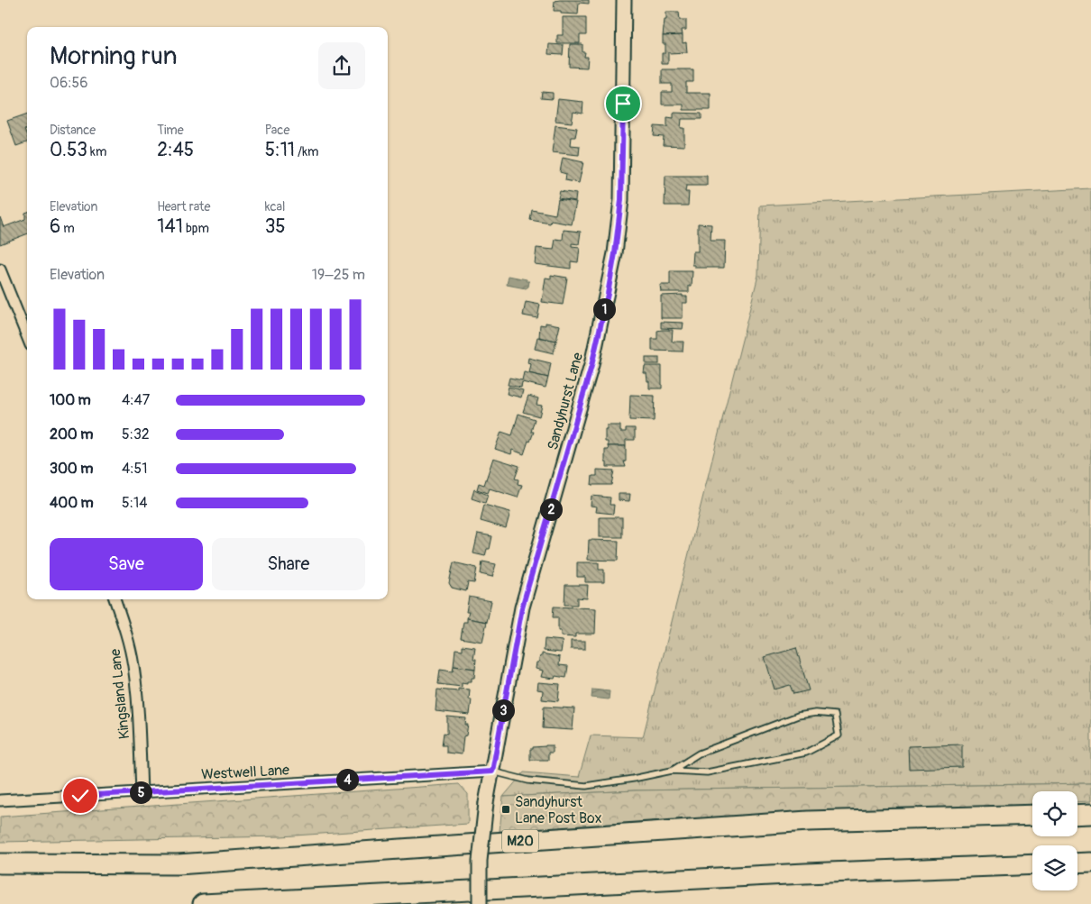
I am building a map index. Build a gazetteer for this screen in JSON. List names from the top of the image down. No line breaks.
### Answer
{"streets":{"highway":["M20"],"street":["Sandyhurst Lane","Kingsland Lane","Westwell Lane"]},"crossings":[["Sandyhurst Lane","Westwell Lane"],["Kingsland Lane","Westwell Lane"]],"places":{"transit":["Sandyhurst Lane Post Box"]},"page":{"heading":["Morning run","06:56"],"stats":[["Distance","0.53 km"],["Time","2:45"],["Pace","5:11 /km"],["Elevation","6 m"],["Heart rate","141 bpm"],["kcal","35"]],"chart":["Elevation","19–25 m"],"pins":["1","2","3","4","5"],"list":[{"name":"100 m","note":"4:47"},{"name":"200 m","note":"5:32"},{"name":"300 m","note":"4:51"},{"name":"400 m","note":"5:14"}],"buttons":["Save","Share"]}}
